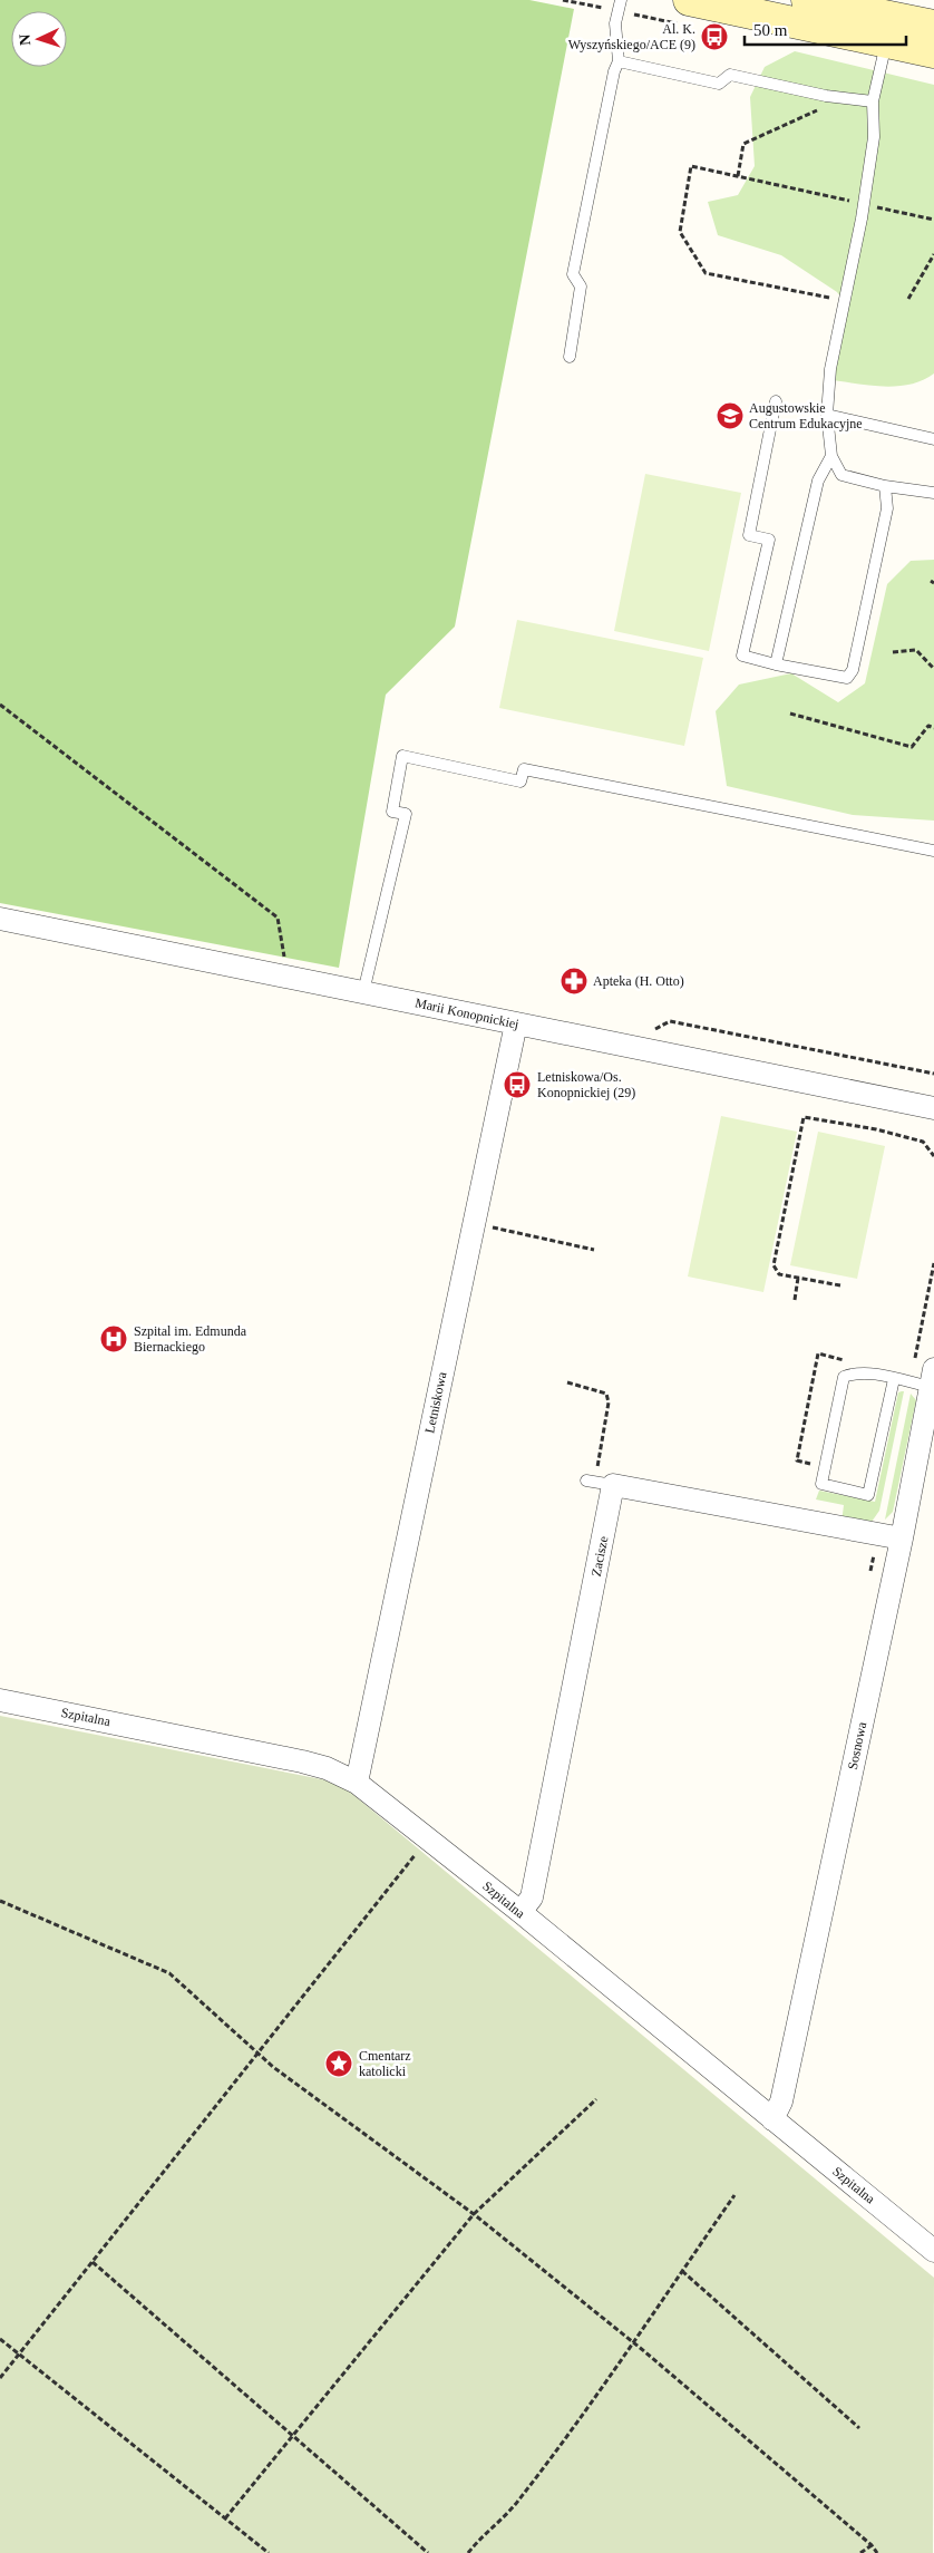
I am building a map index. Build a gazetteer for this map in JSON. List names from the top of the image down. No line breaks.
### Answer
{"streets":{"street":["Marii Konopnickiej","Letniskowa","Zacisze","Szpitalna","Sosnowa"]},"crossings":[["Marii Konopnickiej","Letniskowa"],["Letniskowa","Szpitalna"],["Zacisze","Szpitalna"],["Szpitalna","Sosnowa"]],"places":{"bus stop":["Al. K. Wyszyńskiego/ACE (9)","Letniskowa/Os. Konopnickiej (29)"],"school or university":["Augustowskie Centrum Edukacyjne"],"pharmacy":["Apteka (H. Otto)"],"hospital":["Szpital im. Edmunda Biernackiego"],"place":["Cmentarz katolicki"]},"scale_bar":"50 m","north":"left"}
